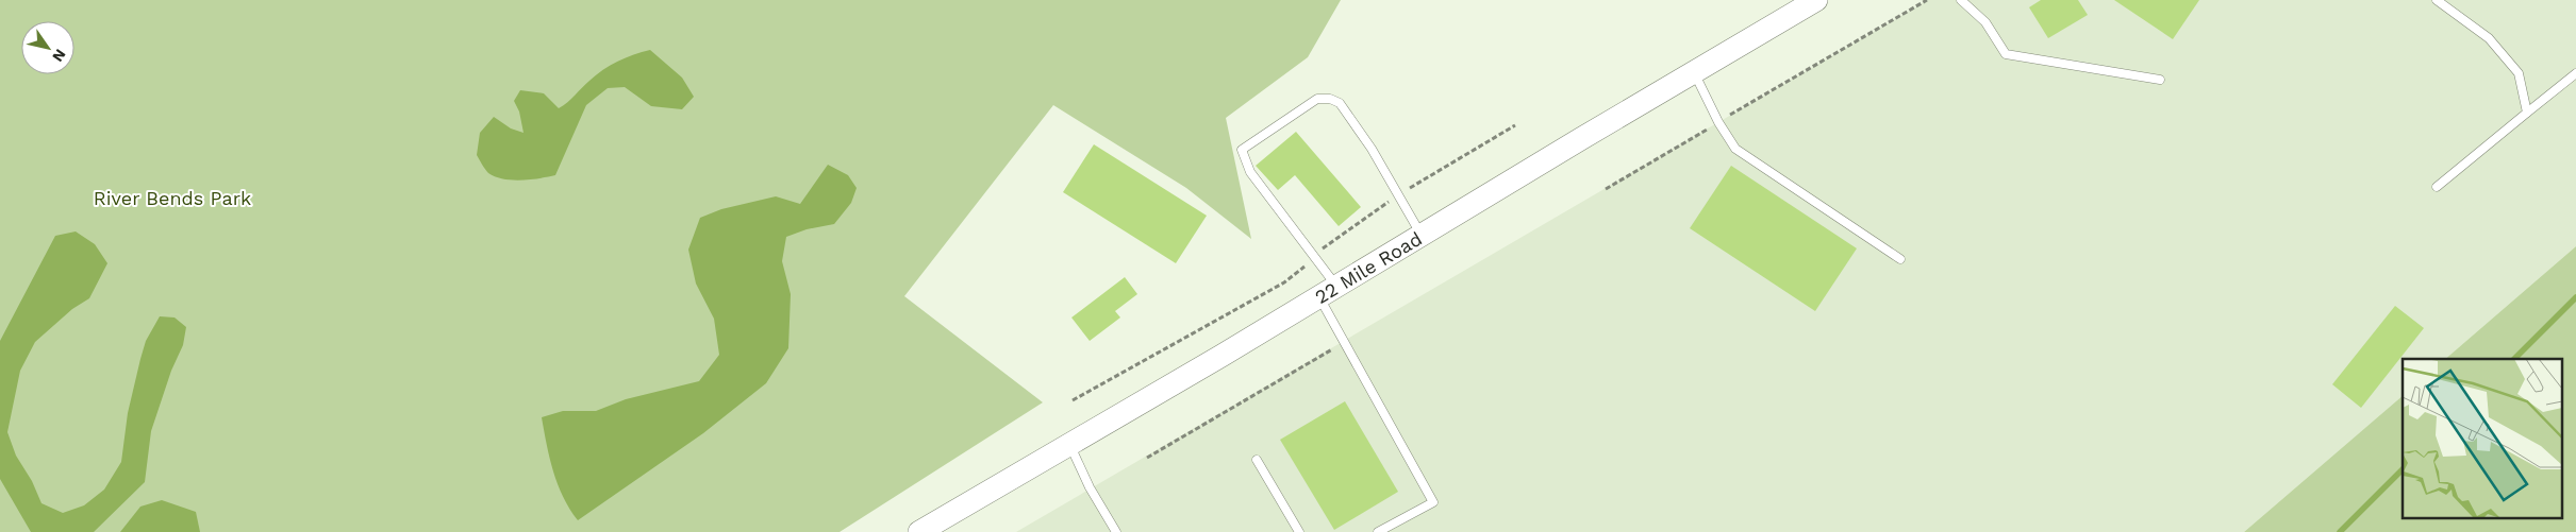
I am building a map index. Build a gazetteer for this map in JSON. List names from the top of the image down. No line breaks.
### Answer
{"streets":{"street":["22 Mile Road"]},"parks":["River Bends Park"],"north":"bottom right"}
